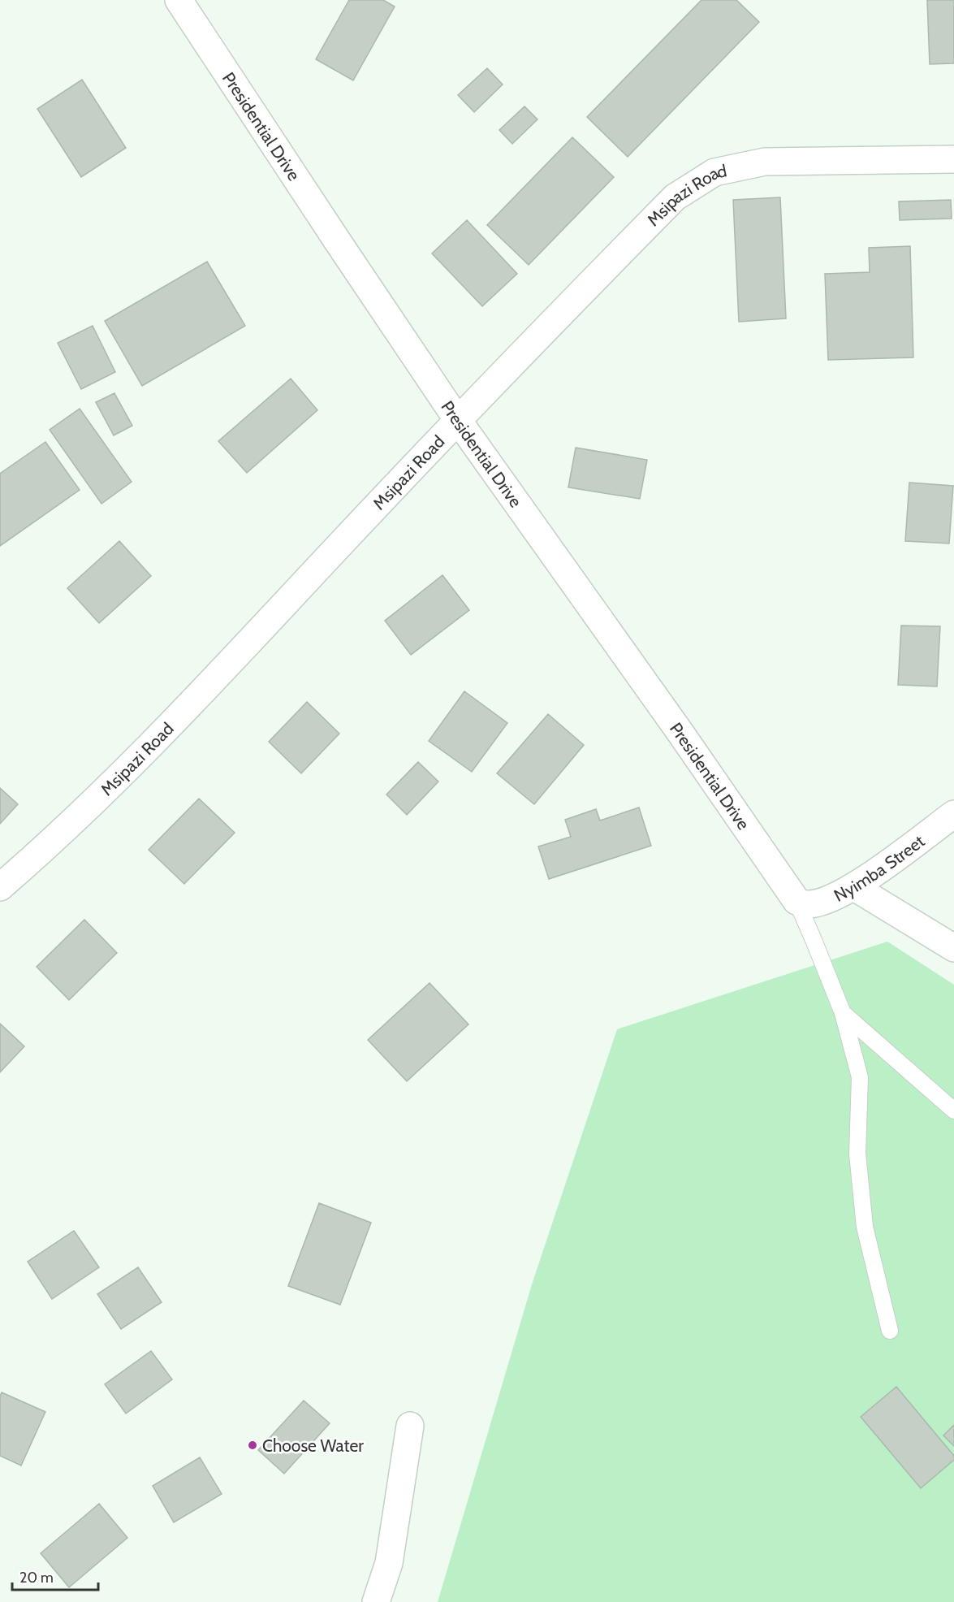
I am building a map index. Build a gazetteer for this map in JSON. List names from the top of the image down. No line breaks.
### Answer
{"streets":{"street":["Presidential Drive","Msipazi Road","Nyimba Street"]},"crossings":[["Presidential Drive","Msipazi Road"],["Presidential Drive","Nyimba Street"]],"places":["Choose Water"],"scale_bar":"20 m"}
